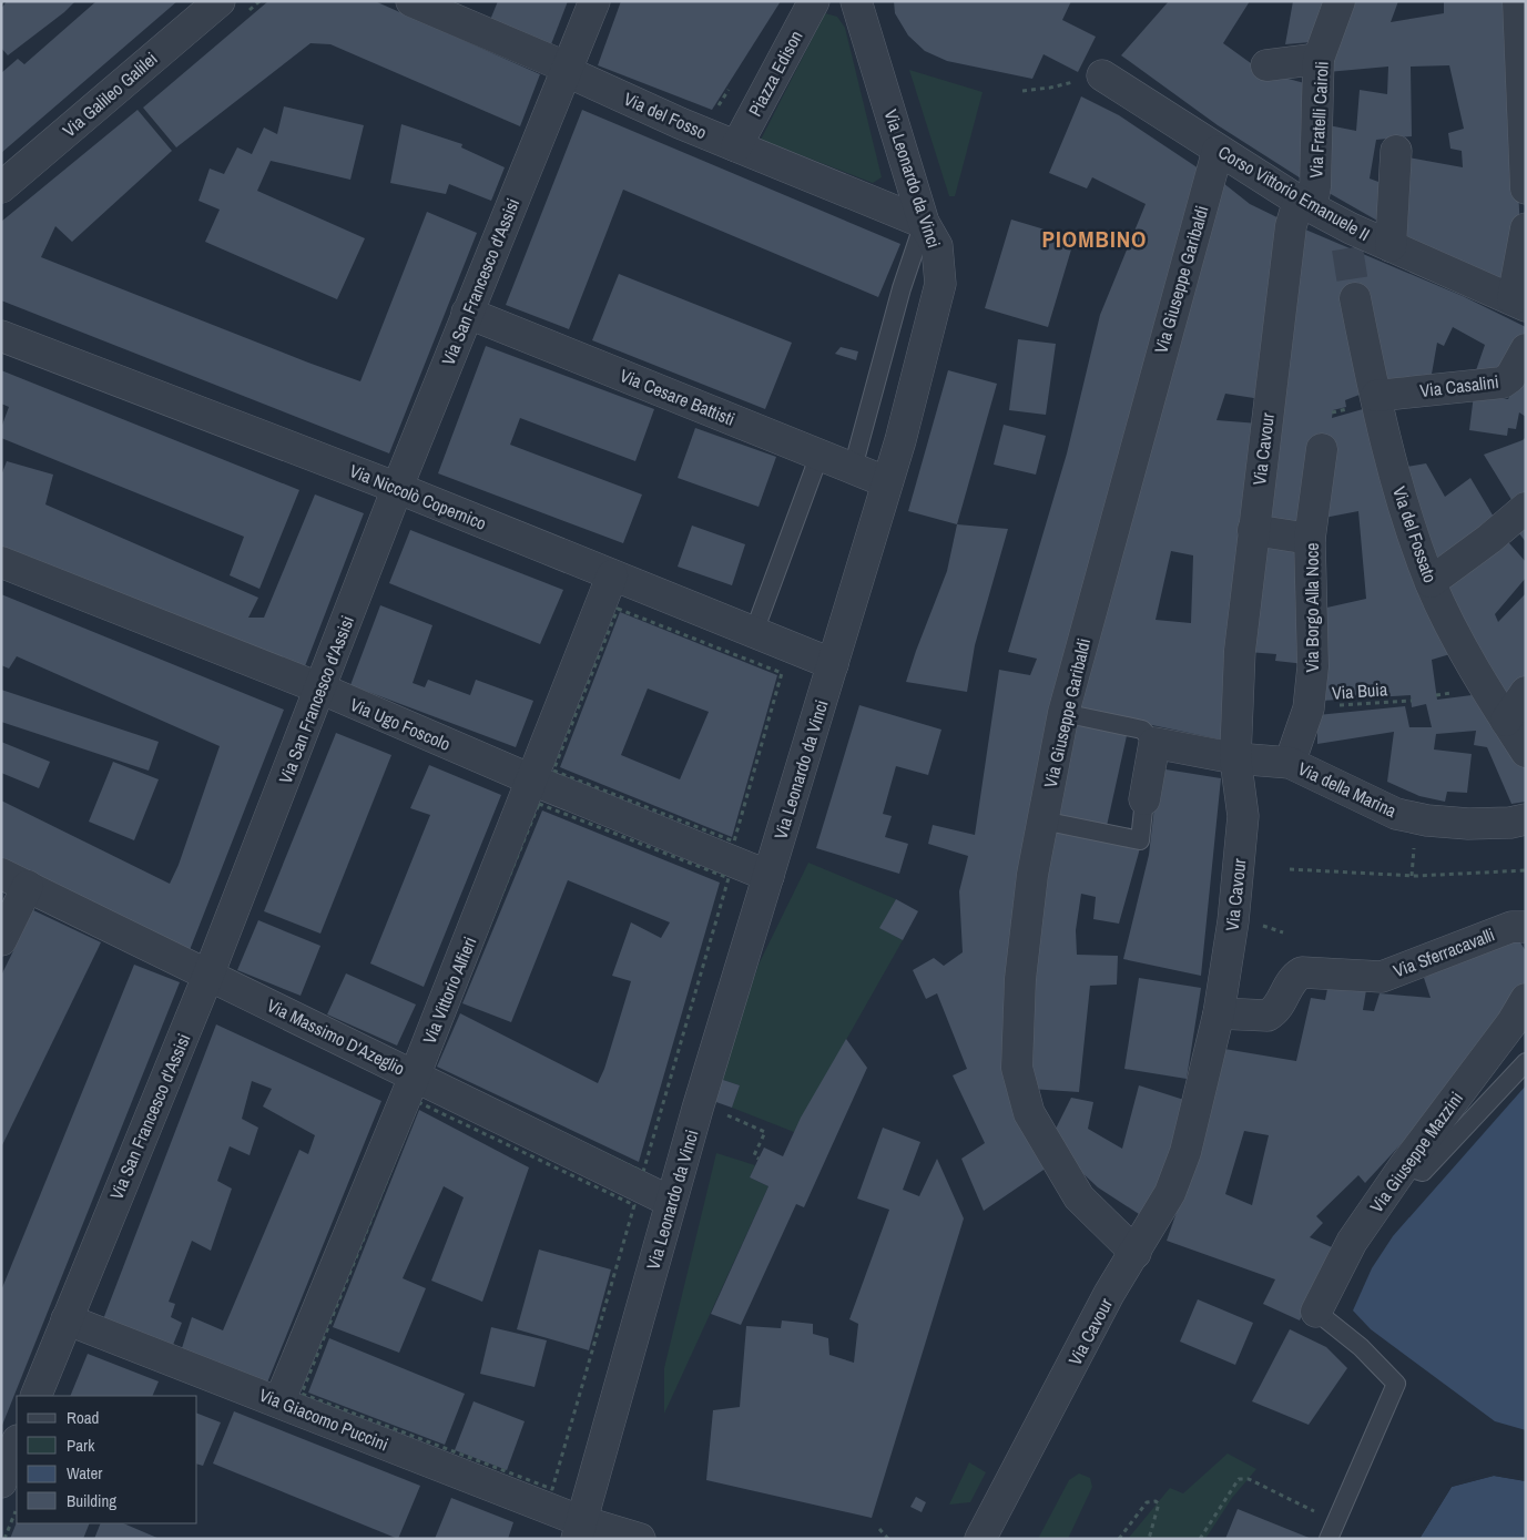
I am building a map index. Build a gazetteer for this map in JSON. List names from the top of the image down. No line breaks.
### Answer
{"streets":{"street":["Piazza Edison","Via Galileo Galilei","Via del Fosso","Via Fratelli Cairoli","Via Leonardo da Vinci","Corso Vittorio Emanuele II","Via Giuseppe Garibaldi","Via San Francesco d'Assisi","Via Casalini","Via Cesare Battisti","Via Cavour","Via Niccolò Copernico","Via del Fossato","Via Borgo Alla Noce","Via Ugo Foscolo","Via della Marina","Via Sferracavalli","Via Vittorio Alfieri","Via Massimo D'Azeglio","Via Giuseppe Mazzini","Via Giacomo Puccini"],"path":["Via Buia"]},"crossings":[["Piazza Edison","Via del Fosso"],["Via del Fosso","Via Leonardo da Vinci"],["Via del Fosso","Via San Francesco d'Assisi"],["Via Fratelli Cairoli","Corso Vittorio Emanuele II"],["Via Fratelli Cairoli","Via Cavour"],["Via Leonardo da Vinci","Via Cesare Battisti"],["Via Leonardo da Vinci","Via Niccolò Copernico"],["Via Leonardo da Vinci","Via Ugo Foscolo"],["Via Leonardo da Vinci","Via Massimo D'Azeglio"],["Via Leonardo da Vinci","Via Giacomo Puccini"],["Corso Vittorio Emanuele II","Via Giuseppe Garibaldi"],["Corso Vittorio Emanuele II","Via Cavour"],["Via Giuseppe Garibaldi","Via Cavour"],["Via San Francesco d'Assisi","Via Cesare Battisti"],["Via San Francesco d'Assisi","Via Niccolò Copernico"],["Via San Francesco d'Assisi","Via Ugo Foscolo"],["Via San Francesco d'Assisi","Via Massimo D'Azeglio"],["Via San Francesco d'Assisi","Via Giacomo Puccini"],["Via Casalini","Via del Fossato"],["Via Cavour","Via della Marina"],["Via Cavour","Via Sferracavalli"],["Via Niccolò Copernico","Via Vittorio Alfieri"],["Via Borgo Alla Noce","Via Buia"],["Via Borgo Alla Noce","Via della Marina"],["Via Ugo Foscolo","Via Vittorio Alfieri"],["Via Vittorio Alfieri","Via Massimo D'Azeglio"],["Via Vittorio Alfieri","Via Giacomo Puccini"]],"districts":["PIOMBINO"],"legend":["Road","Park","Water","Building"]}
